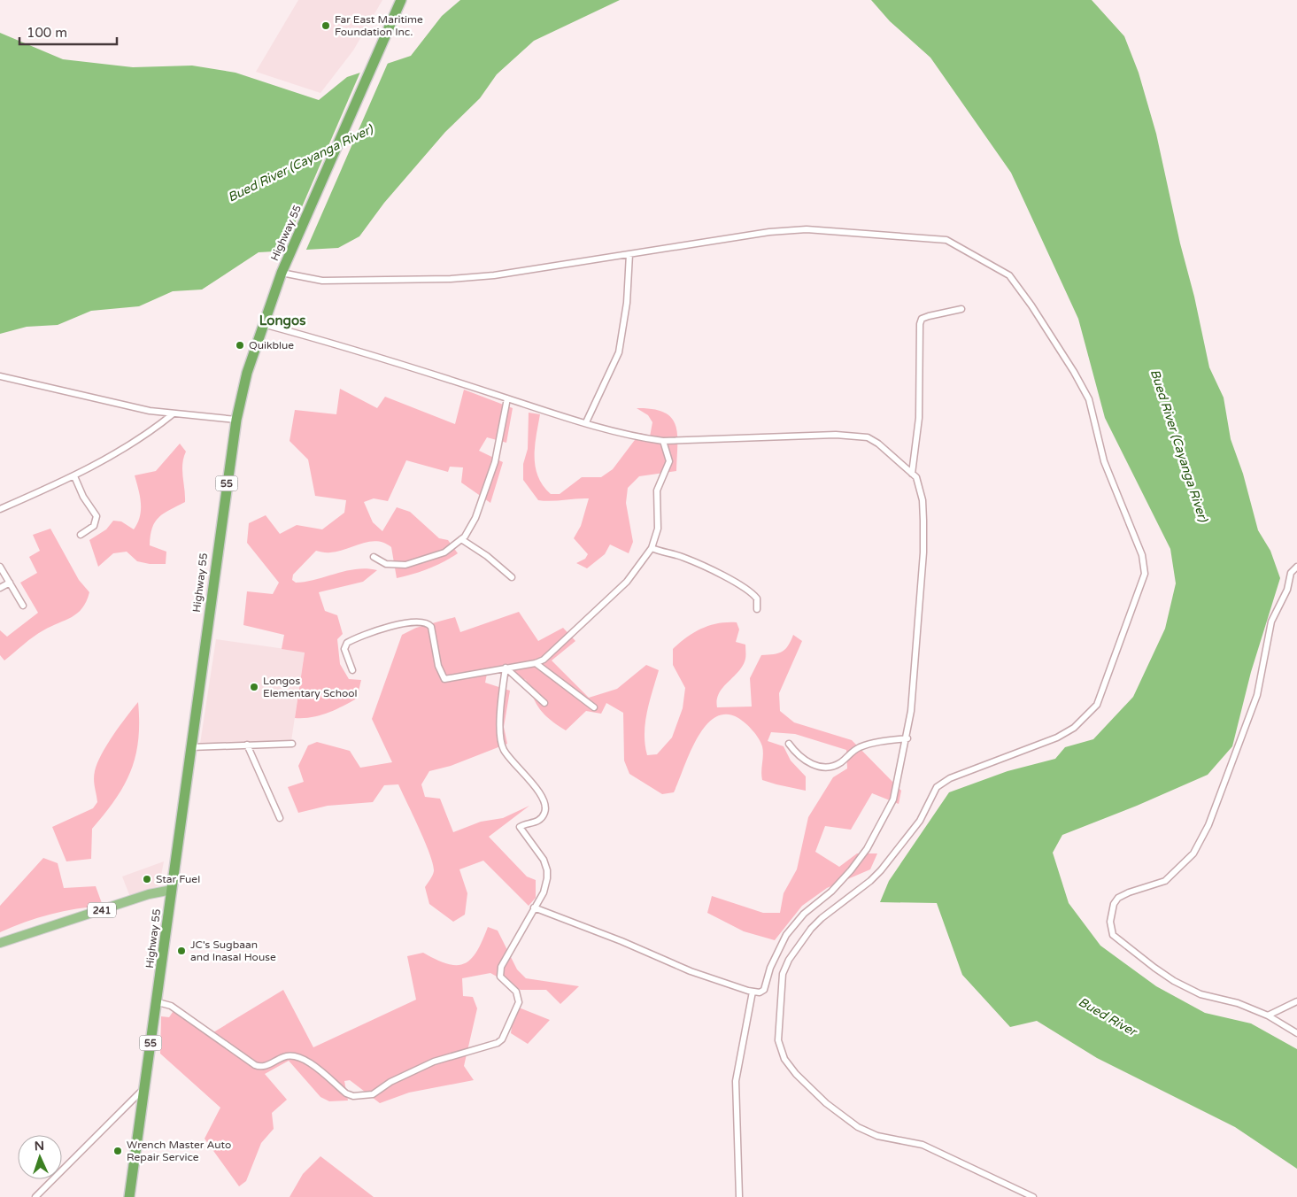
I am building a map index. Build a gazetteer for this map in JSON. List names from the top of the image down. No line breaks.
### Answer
{"streets":{"highway":["Highway 55","55"],"main road":["241"]},"crossings":[["Highway 55","241"]],"districts":["Longos"],"water":["Bued River (Cayanga River)","Bued River"],"places":["Far East Maritime Foundation Inc.","Quikblue","Longos Elementary School","Star Fuel","JC's Sugbaan and Inasal House","Wrench Master Auto Repair Service"],"scale_bar":"100 m","north":"top"}
